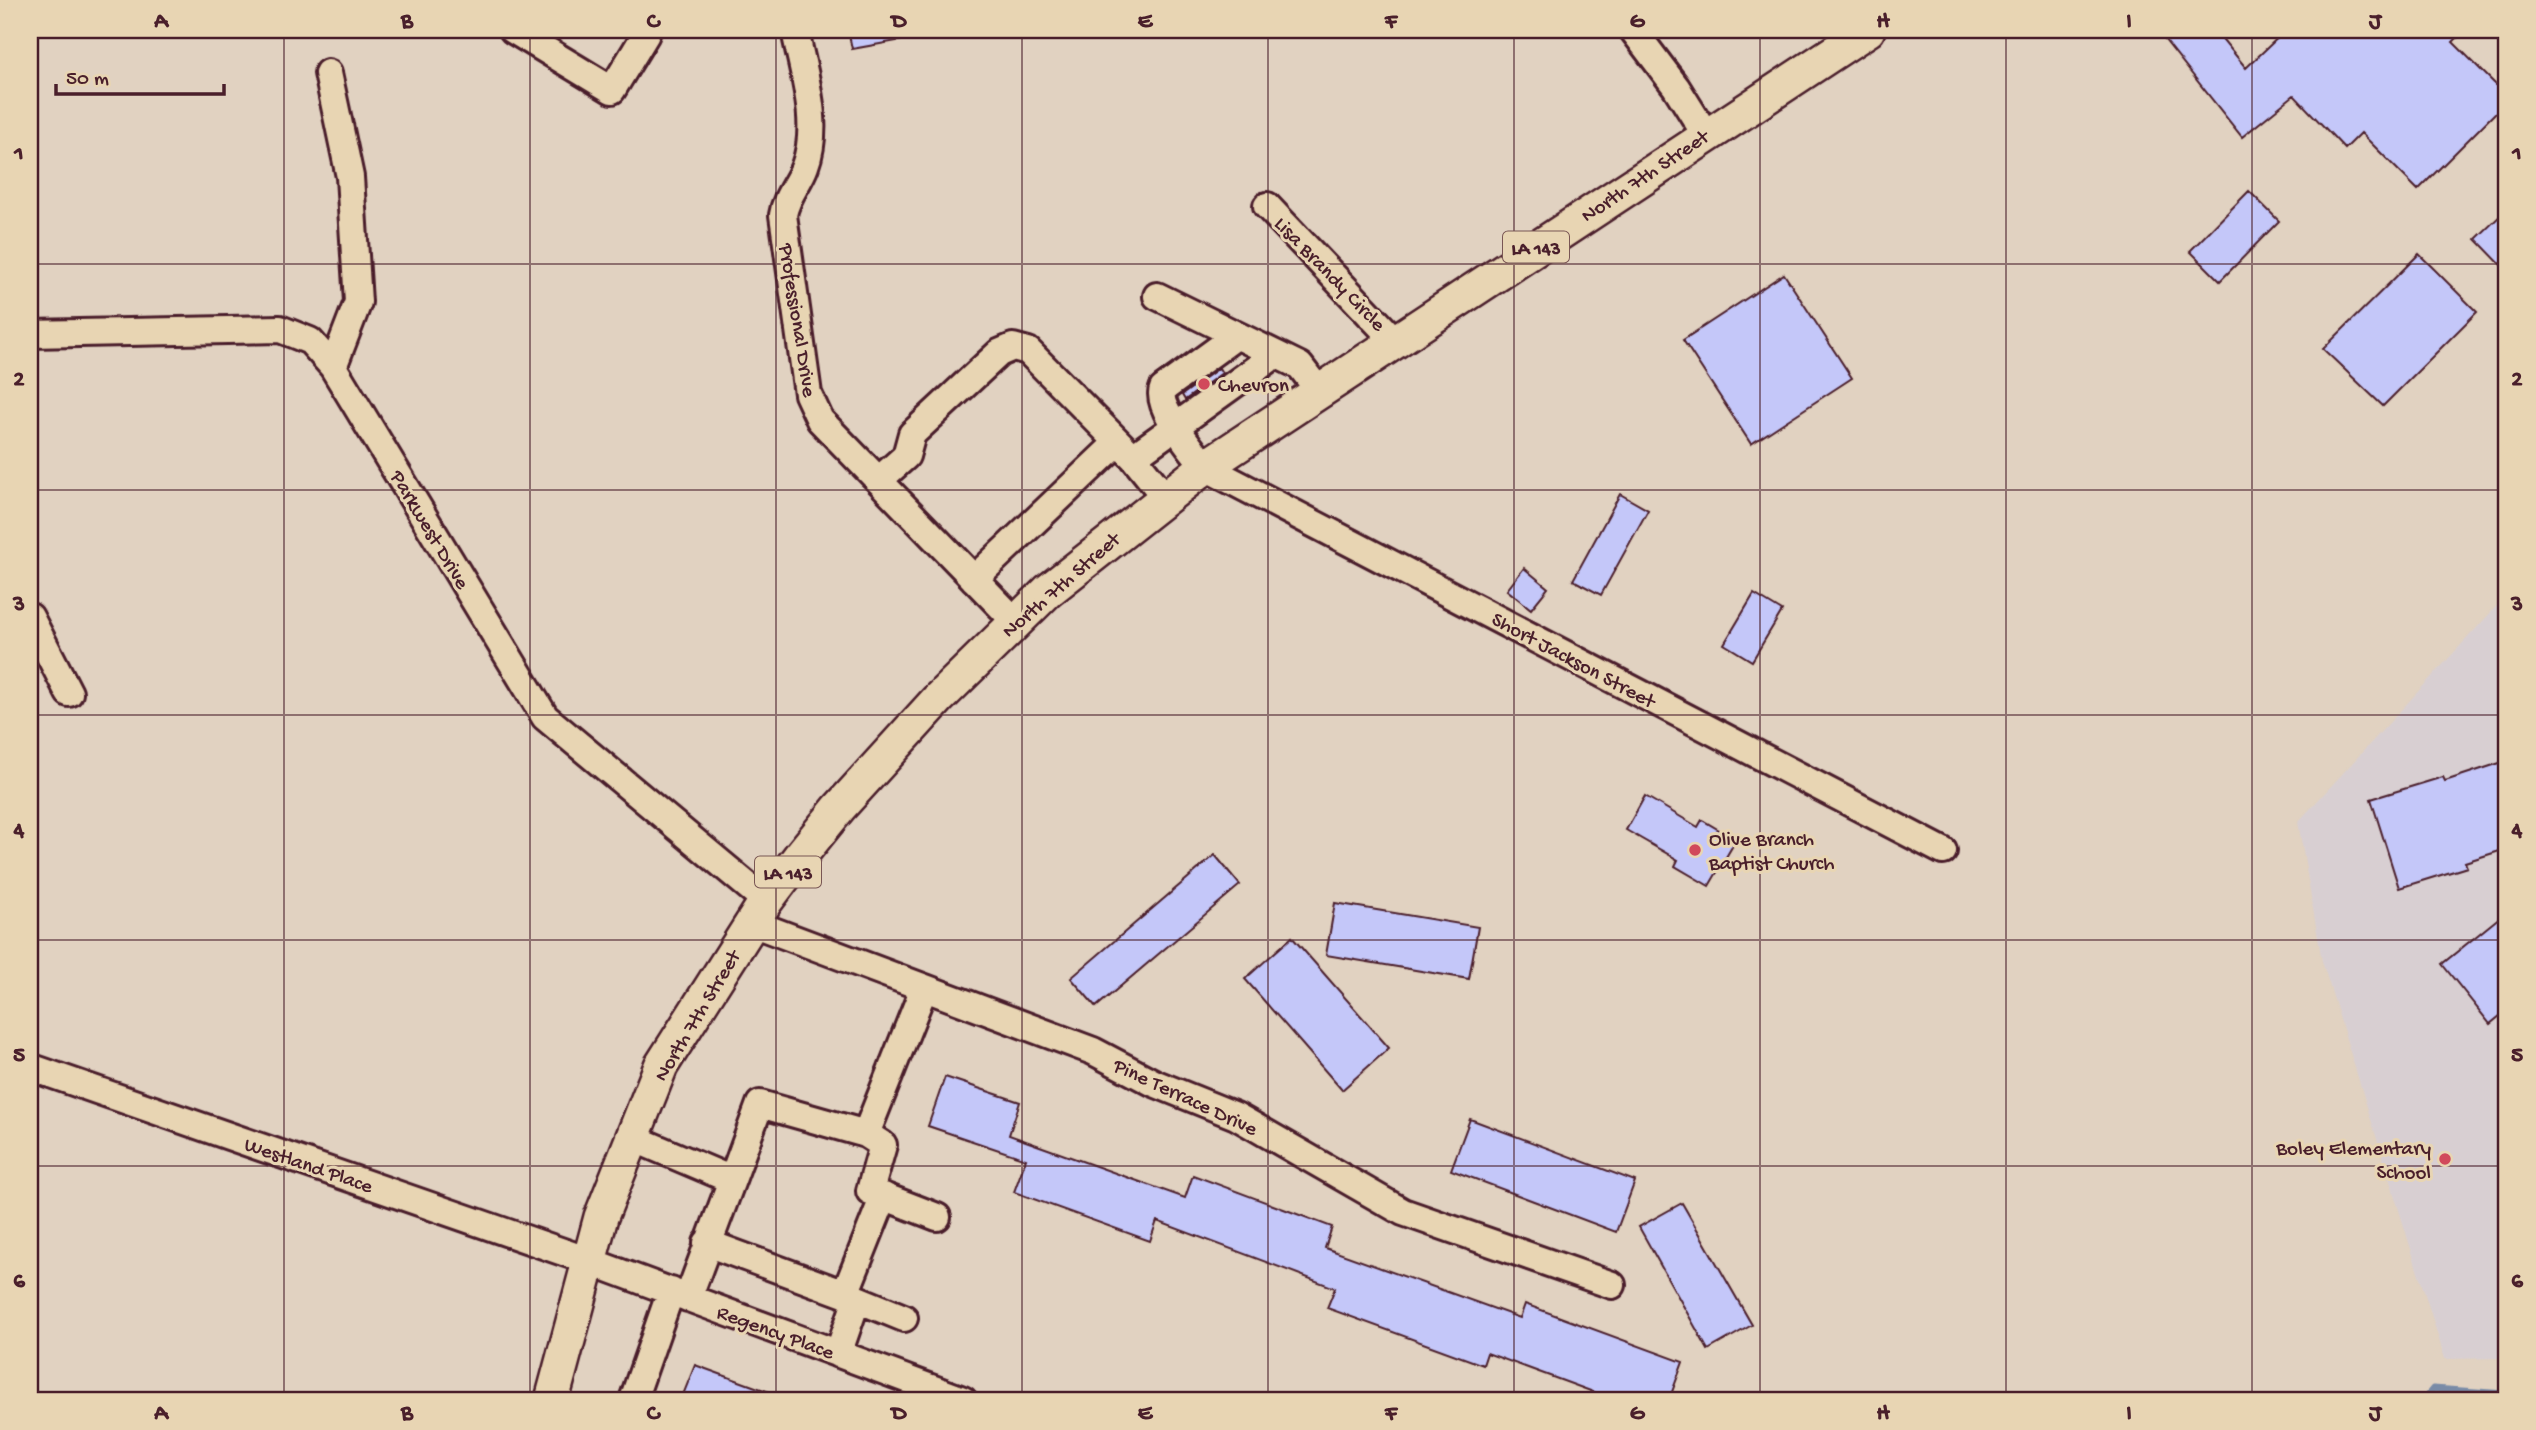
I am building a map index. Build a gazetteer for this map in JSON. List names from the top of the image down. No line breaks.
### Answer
{"streets":{"main road":["North 7th Street","LA 143"],"street":["Lisa Brandy Circle","Professional Drive","Parkwest Drive","Short Jackson Street","Pine Terrace Drive","Westland Place","Regency Place"]},"crossings":[["North 7th Street","Lisa Brandy Circle"],["North 7th Street","Professional Drive"],["North 7th Street","Parkwest Drive"],["North 7th Street","Short Jackson Street"],["North 7th Street","Pine Terrace Drive"],["North 7th Street","Westland Place"],["North 7th Street","Regency Place"],["Parkwest Drive","Pine Terrace Drive"],["Westland Place","Regency Place"]],"places":["Chevron","Olive Branch Baptist Church","Boley Elementary School"],"scale_bar":"50 m","grid":{"columns":["A","B","C","D","E","F","G","H","I","J"],"rows":["1","2","3","4","5","6"]}}
